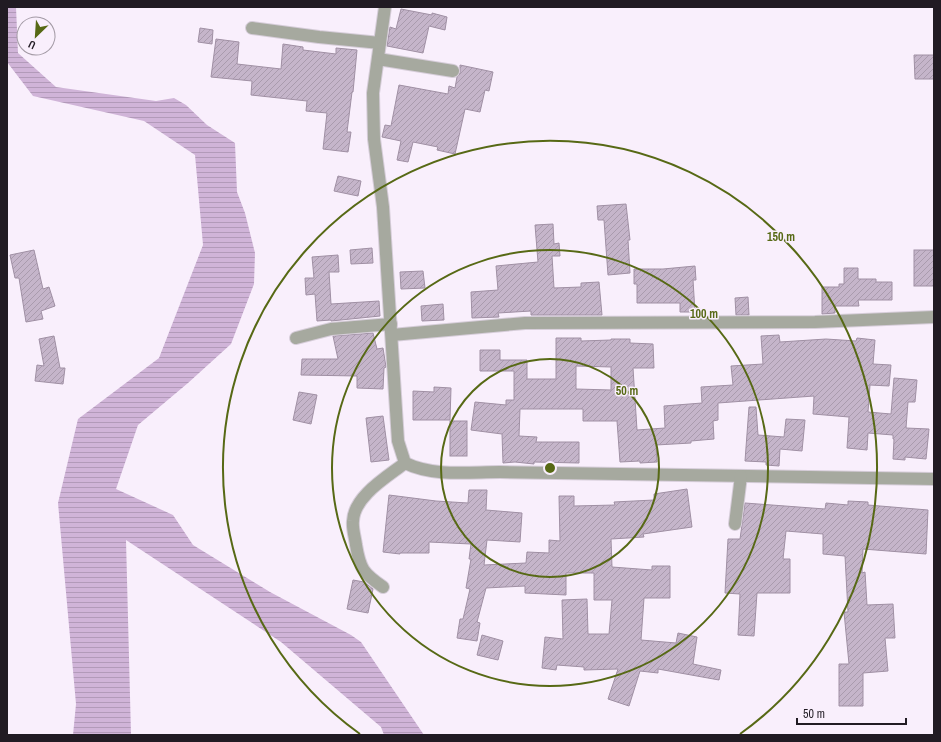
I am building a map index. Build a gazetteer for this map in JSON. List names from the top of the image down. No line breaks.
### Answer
{"scale_bar":"50 m","north":"bottom left","rings":["150 m","100 m","50 m"]}
